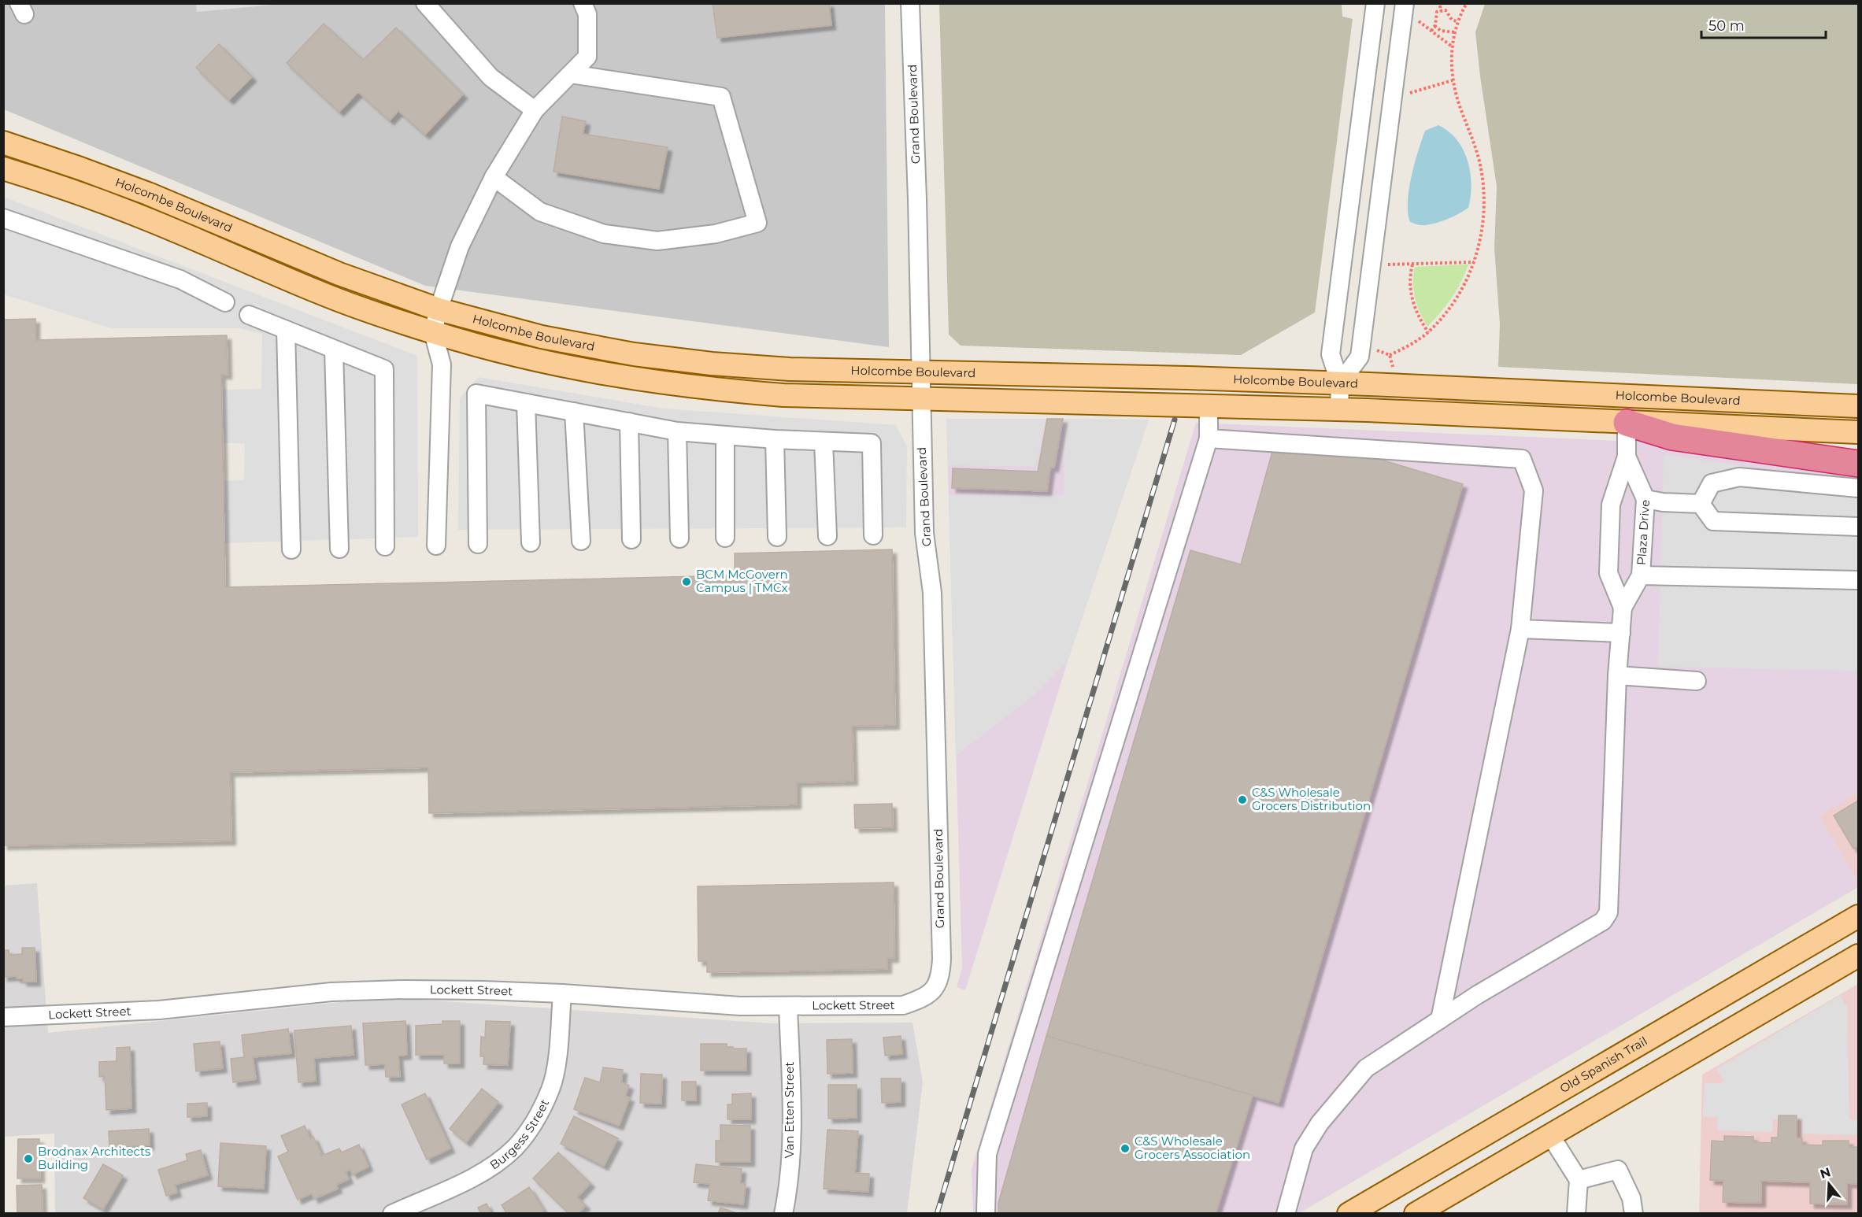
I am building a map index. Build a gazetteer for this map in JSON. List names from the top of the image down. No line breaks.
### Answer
{"streets":{"main road":["Holcombe Boulevard","Old Spanish Trail"],"street":["Grand Boulevard","Plaza Drive","Lockett Street","Van Etten Street","Burgess Street"]},"crossings":[["Grand Boulevard","Holcombe Boulevard"],["Grand Boulevard","Lockett Street"],["Holcombe Boulevard","Plaza Drive"],["Lockett Street","Van Etten Street"],["Lockett Street","Burgess Street"]],"places":["BCM McGovern Campus | TMCx","C&S Wholesale Grocers Distribution","C&S Wholesale Grocers Association","Brodnax Architects Building"],"scale_bar":"50 m","north":"top"}
